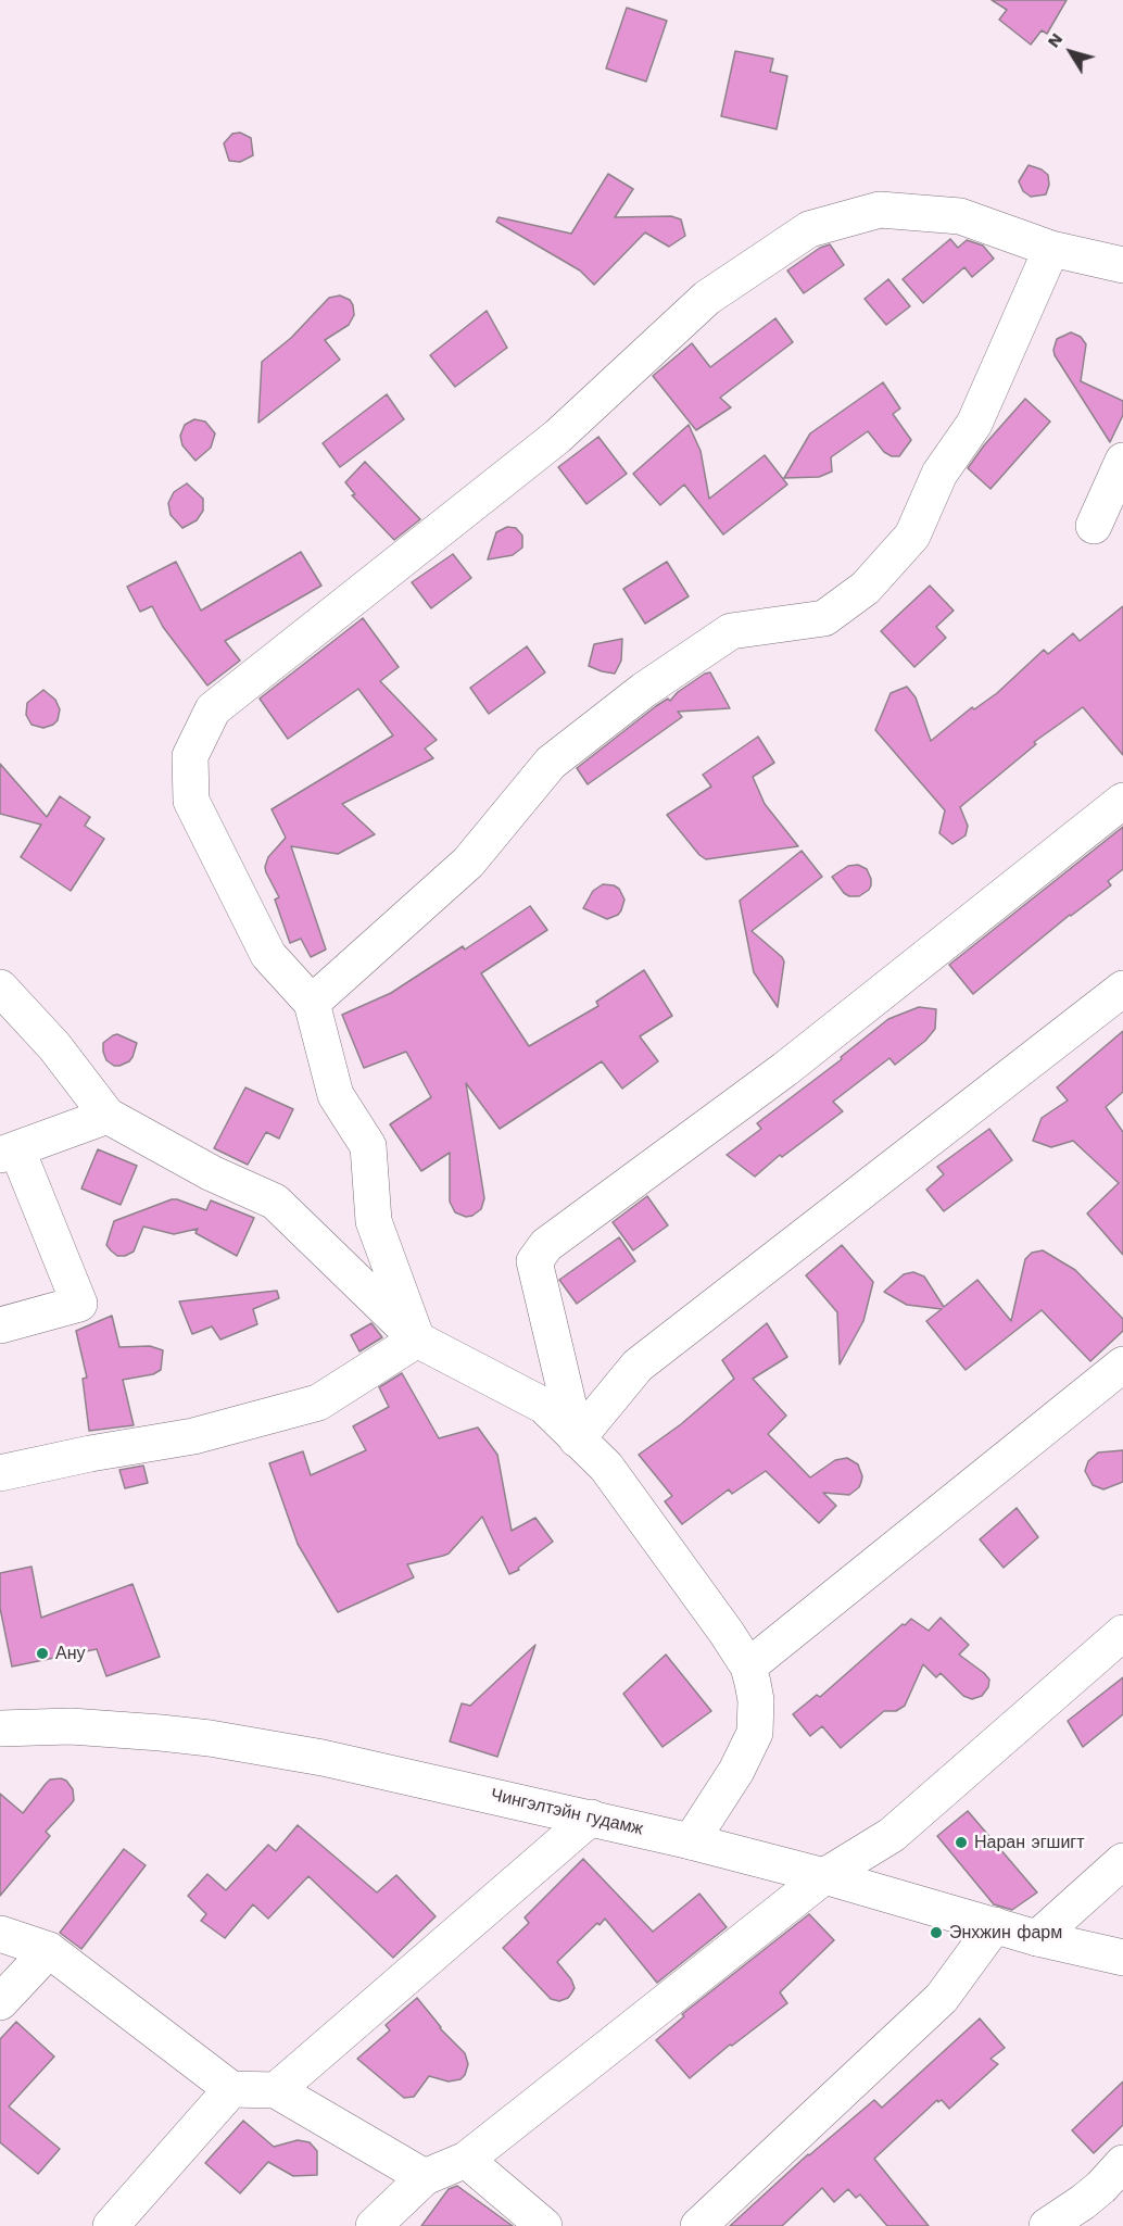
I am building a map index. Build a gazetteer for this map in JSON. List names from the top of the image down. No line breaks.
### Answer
{"streets":{"street":["Чингэлтэйн гудамж"]},"places":["Ану","Наран эгшигт","Энхжин фарм"],"north":"top left"}
